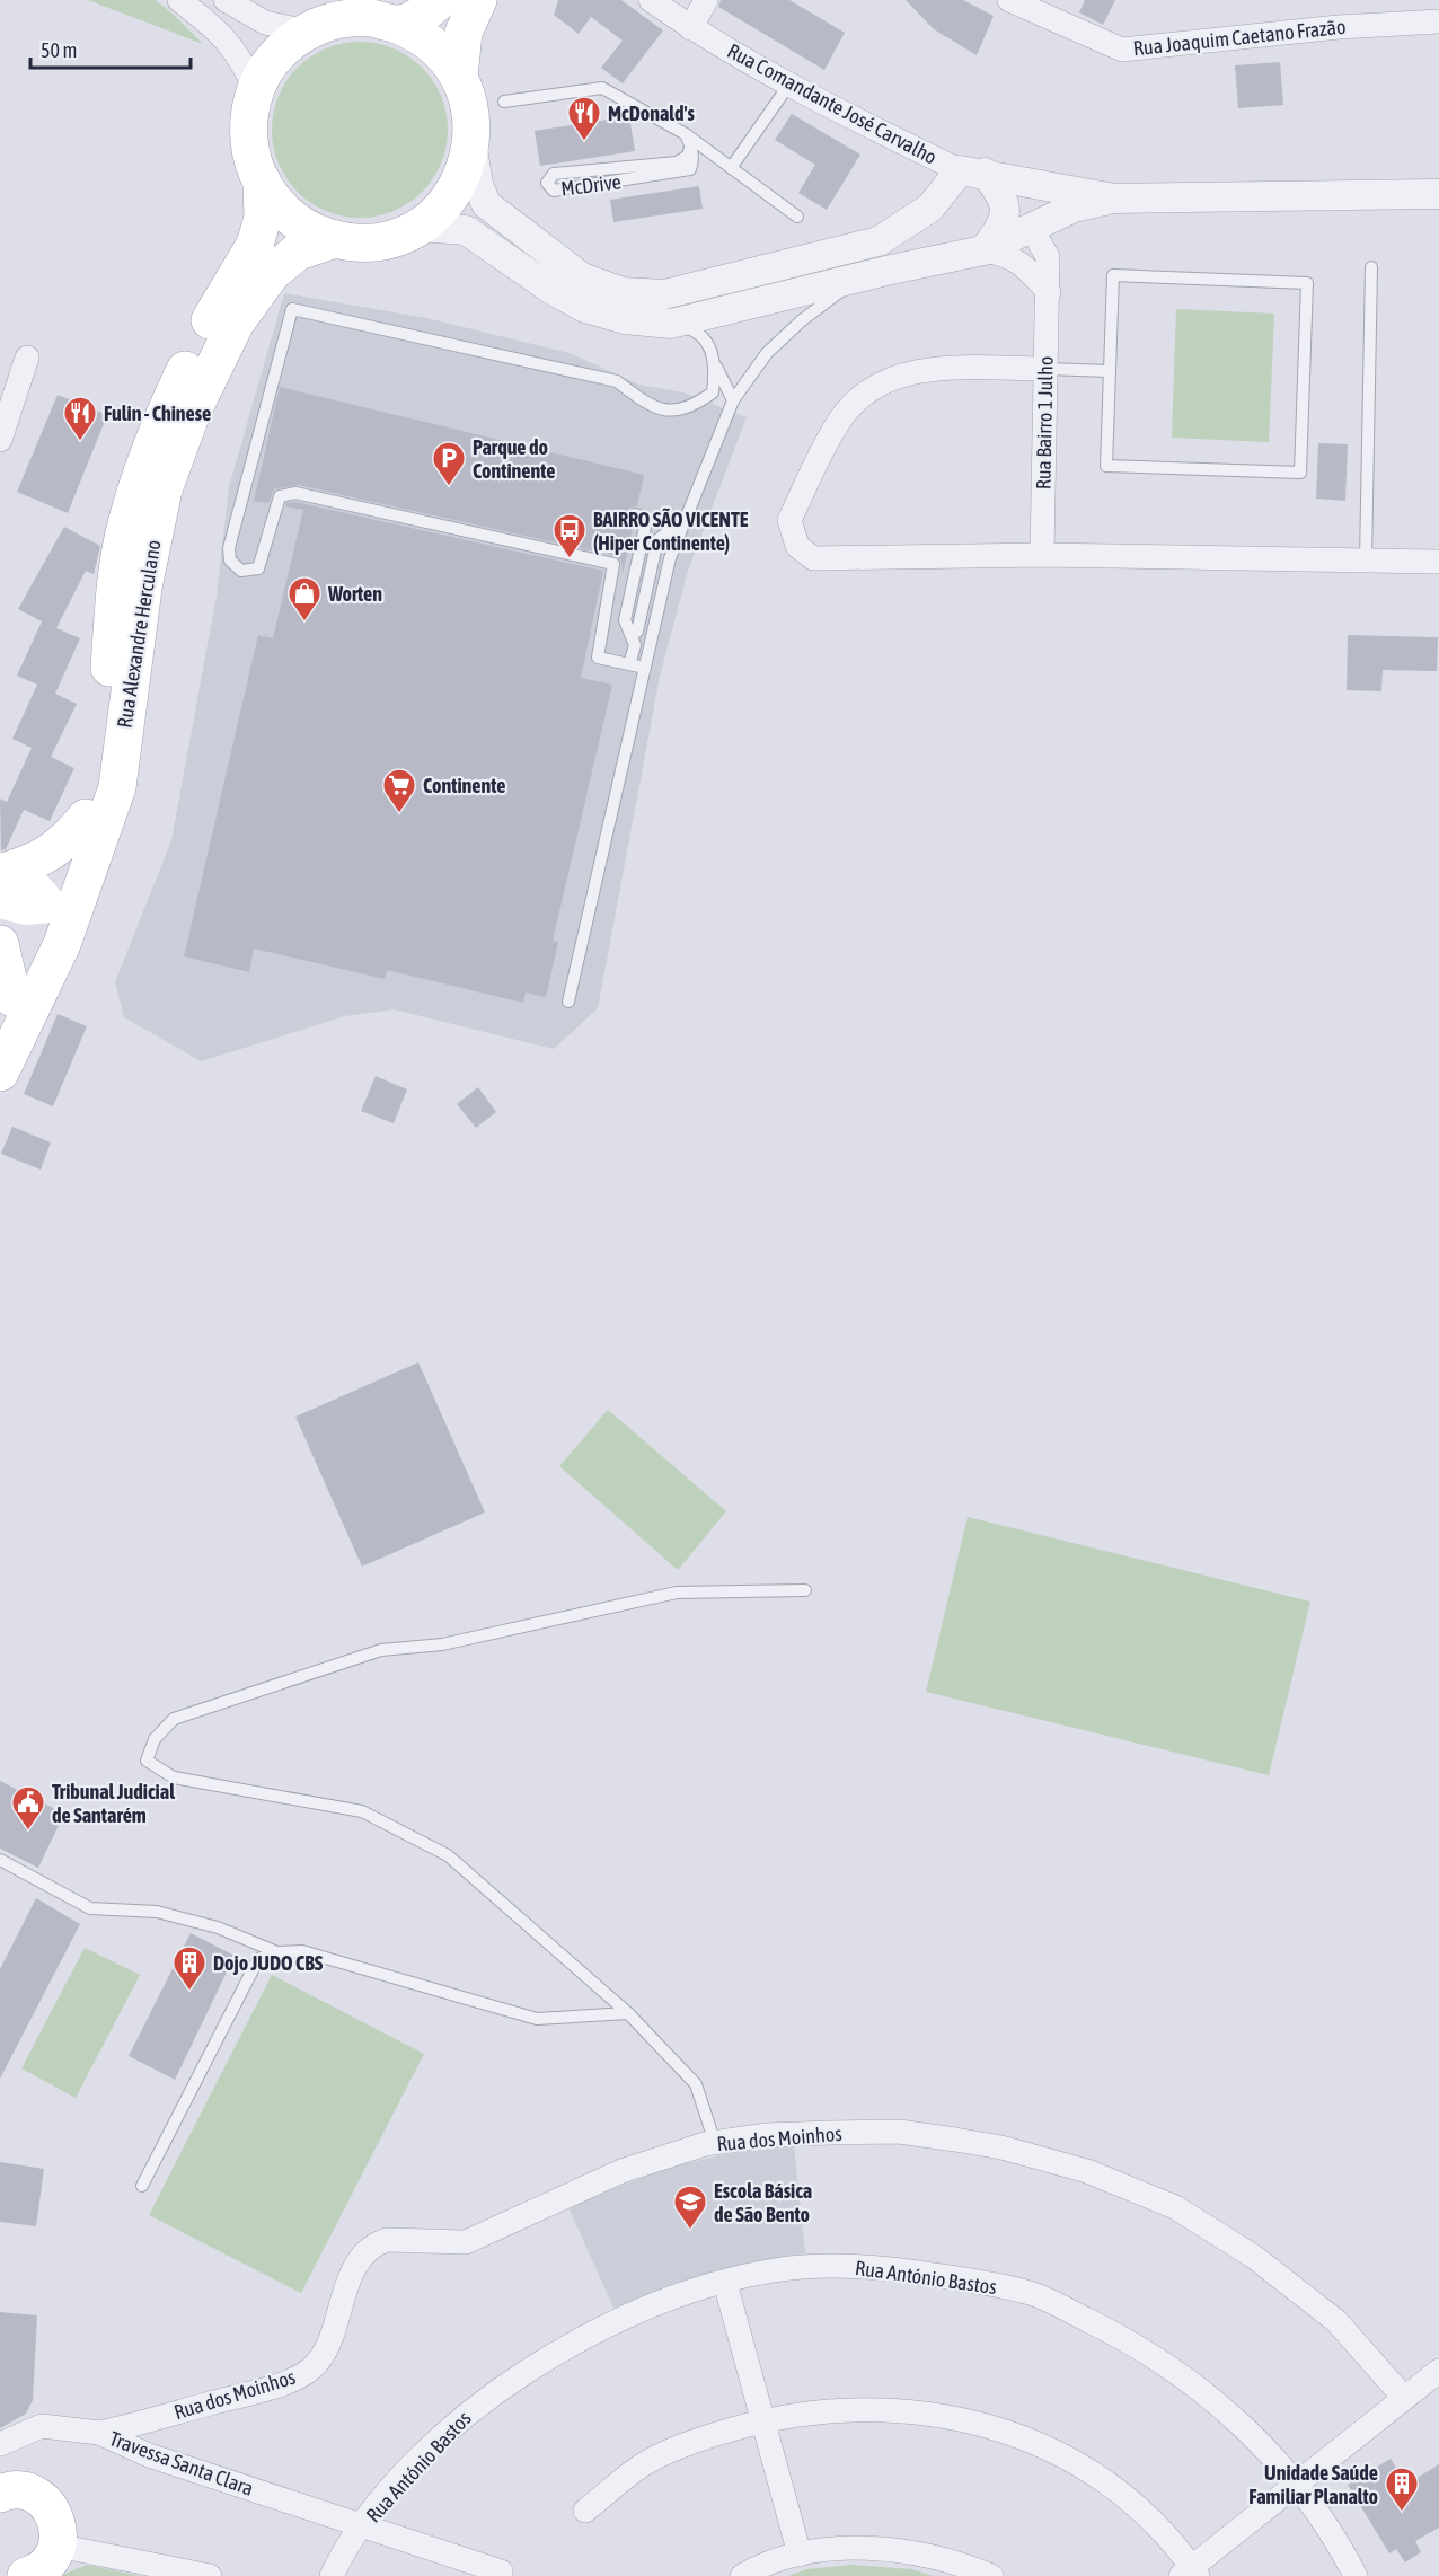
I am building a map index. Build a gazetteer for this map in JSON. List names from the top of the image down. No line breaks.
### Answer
{"streets":{"main road":["Rua Alexandre Herculano"],"street":["Rua Joaquim Caetano Frazão","Rua Comandante José Carvalho","Rua Bairro 1 Julho","Rua dos Moinhos","Rua António Bastos","Travessa Santa Clara"],"lane":["McDrive"]},"crossings":[["Rua Comandante José Carvalho","Rua Alexandre Herculano"],["Rua dos Moinhos","Travessa Santa Clara"],["Rua António Bastos","Travessa Santa Clara"]],"places":{"restaurant":["McDonald's","Fulin - Chinese"],"parking":["Parque do Continente"],"bus stop":["BAIRRO SÃO VICENTE (Hiper Continente)"],"shop":["Worten"],"supermarket":["Continente"],"public building":["Tribunal Judicial de Santarém"],"building":["Dojo JUDO CBS","Unidade Saúde Familiar Planalto"],"school or university":["Escola Básica de São Bento"]},"scale_bar":"50 m"}
